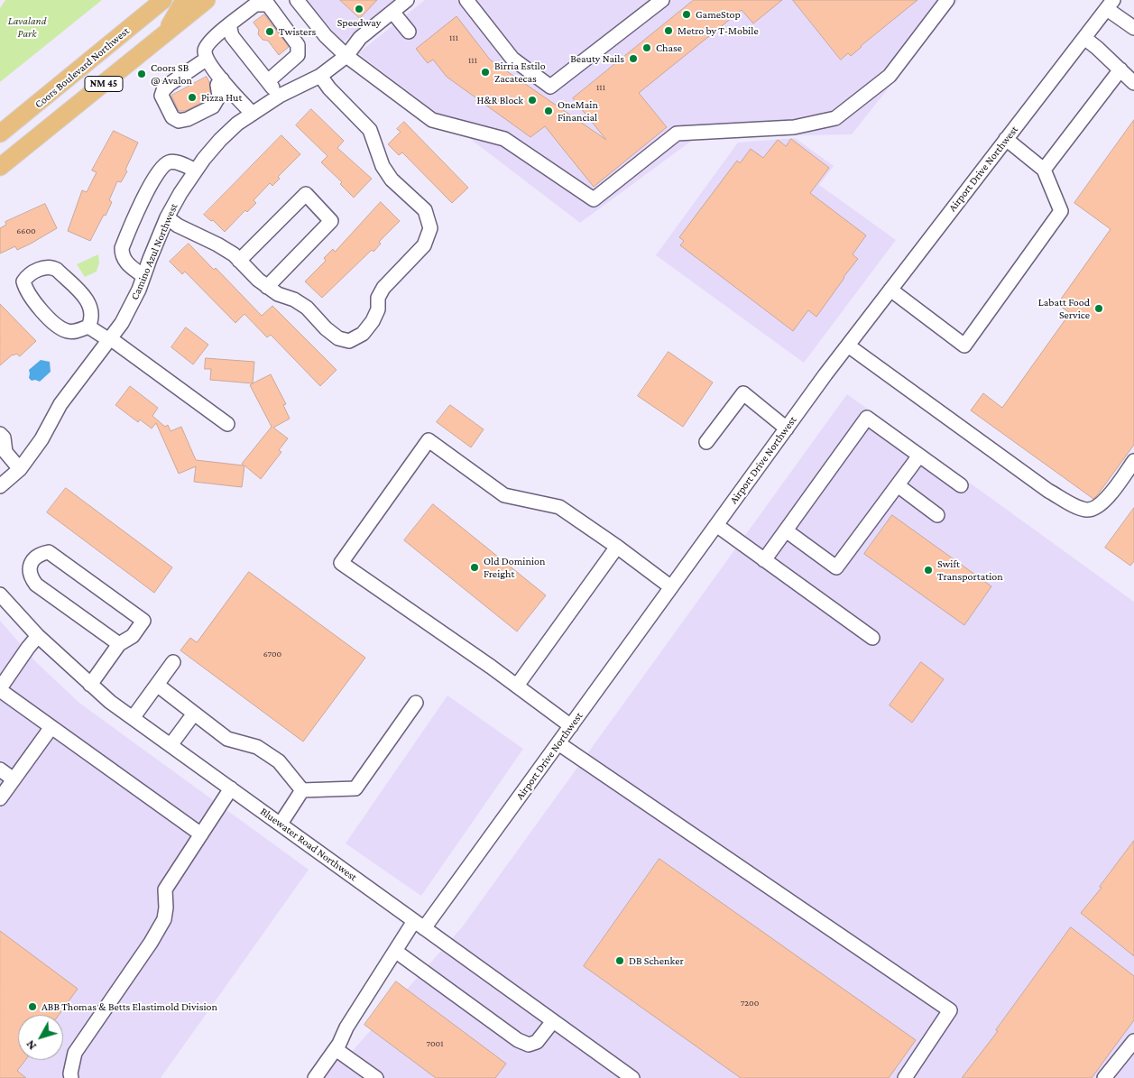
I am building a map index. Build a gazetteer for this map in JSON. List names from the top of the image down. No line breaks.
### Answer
{"streets":{"main road":["Coors Boulevard Northwest","NM 45"],"street":["Airport Drive Northwest","Camino Azul Northwest","Bluewater Road Northwest"]},"crossings":[["Airport Drive Northwest","Bluewater Road Northwest"]],"parks":["Lavaland Park"],"places":["Speedway","GameStop","Metro by T-Mobile","Twisters","Chase","Beauty Nails","Birria Estilo Zacatecas","Coors SB @ Avalon","Pizza Hut","H&R Block","OneMain Financial","Labatt Food Service","Old Dominion Freight","Swift Transportation","DB Schenker","ABB Thomas & Betts Elastimold Division"],"house_numbers":["111","111","111","6600","6700","7200","7001"],"north":"bottom left"}
